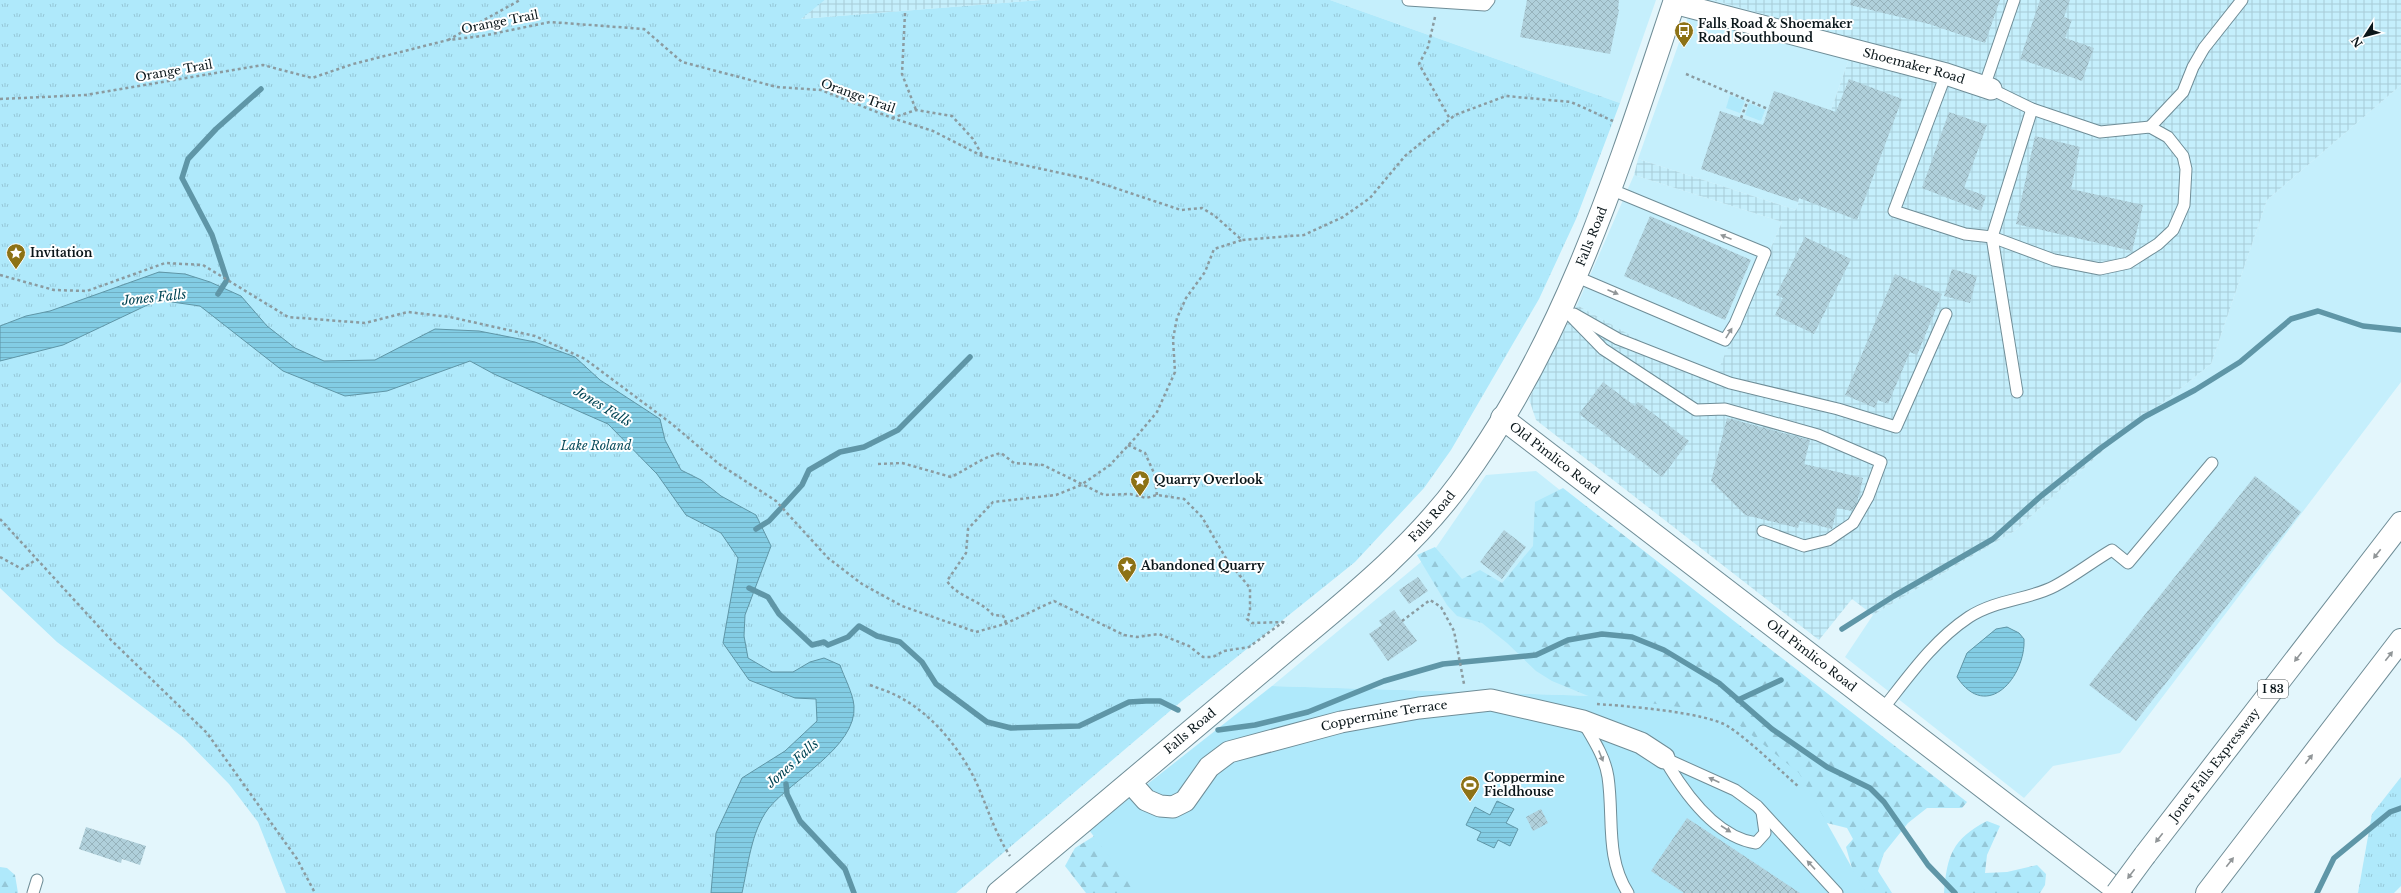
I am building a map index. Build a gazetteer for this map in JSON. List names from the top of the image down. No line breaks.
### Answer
{"streets":{"main road":["Falls Road","Old Pimlico Road","I 83","Jones Falls Expressway"],"street":["Shoemaker Road","Coppermine Terrace"],"path":["Orange Trail"]},"crossings":[["Shoemaker Road","Falls Road"],["Falls Road","Old Pimlico Road"],["Falls Road","Coppermine Terrace"]],"water":["Jones Falls"],"parks":["Lake Roland"],"places":{"bus stop":["Falls Road & Shoemaker Road Southbound"],"place":["Invitation","Quarry Overlook","Abandoned Quarry"],"sports":["Coppermine Fieldhouse"]},"north":"bottom left"}
